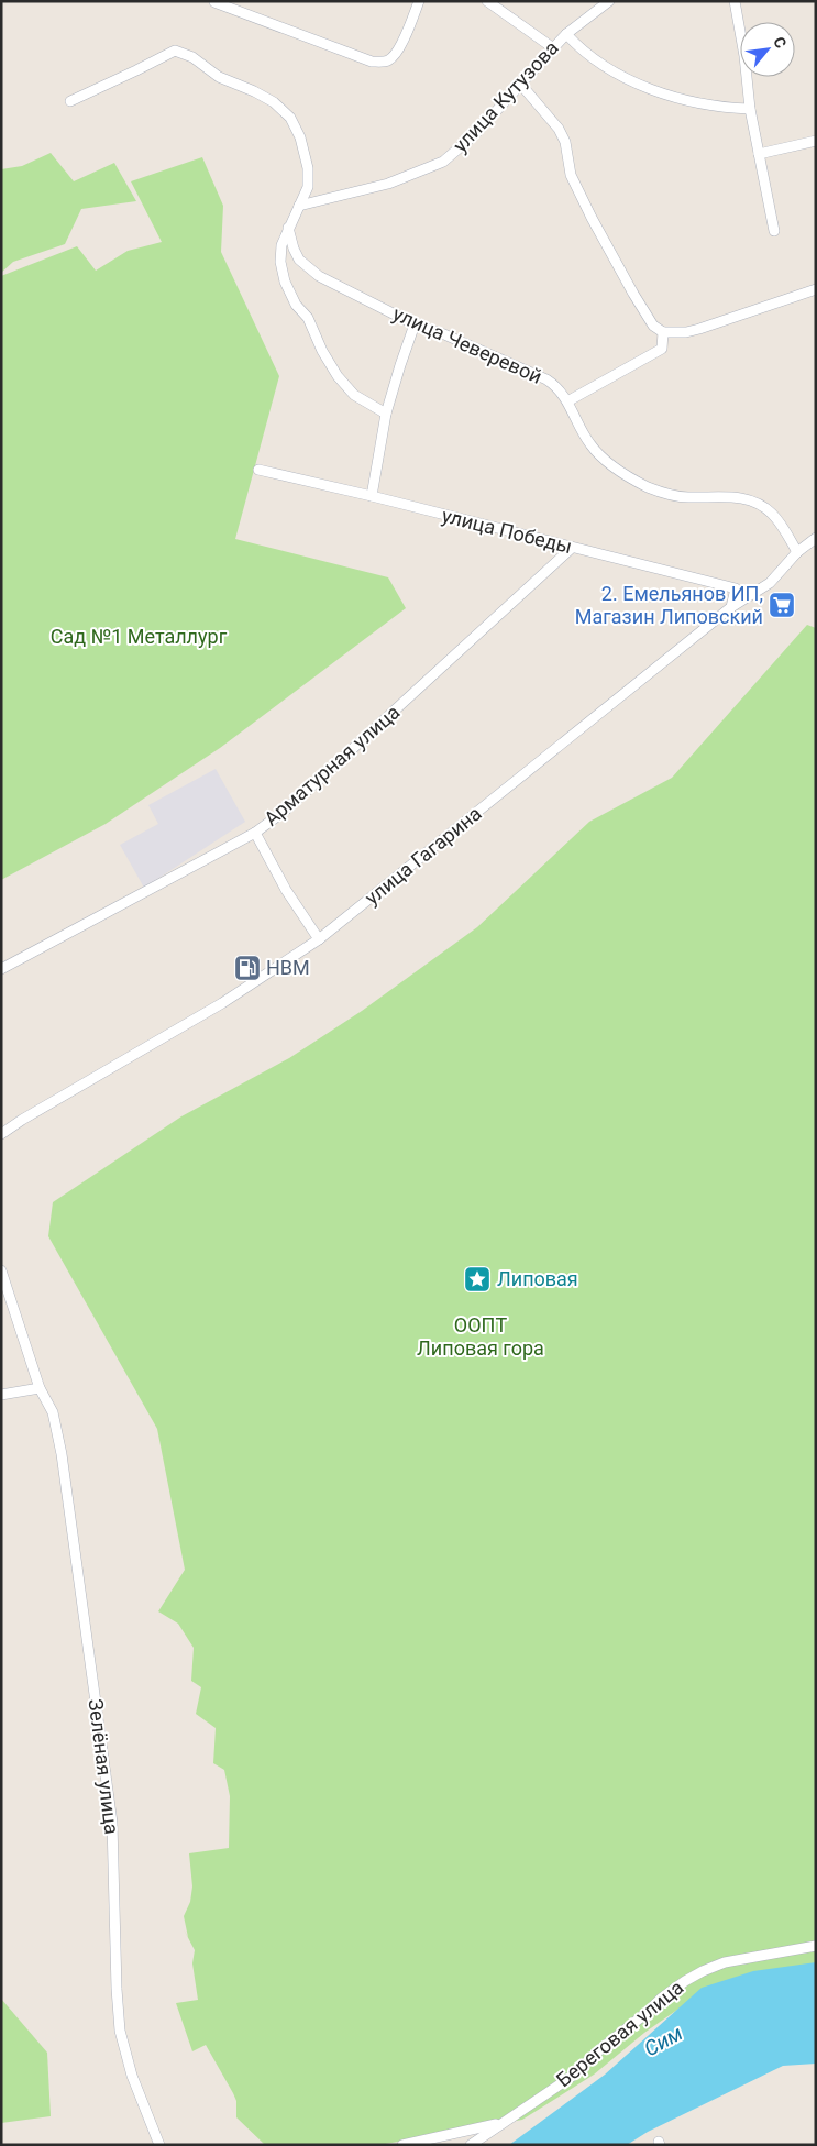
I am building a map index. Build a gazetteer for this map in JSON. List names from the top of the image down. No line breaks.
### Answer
{"streets":{"street":["улица Кутузова","улица Чеверевой","улица Победы","Арматурная улица","улица Гагарина","Зелёная улица","Береговая улица"]},"crossings":[["улица Чеверевой","улица Гагарина"],["улица Победы","Арматурная улица"],["улица Победы","улица Гагарина"]],"water":["Сим"],"parks":["Сад №1 Металлург","ООПТ Липовая гора"],"places":{"supermarket":["2. Емельянов ИП, Магазин Липовский"],"fuel station":["НВМ"],"place":["Липовая"]},"north":"top right"}
